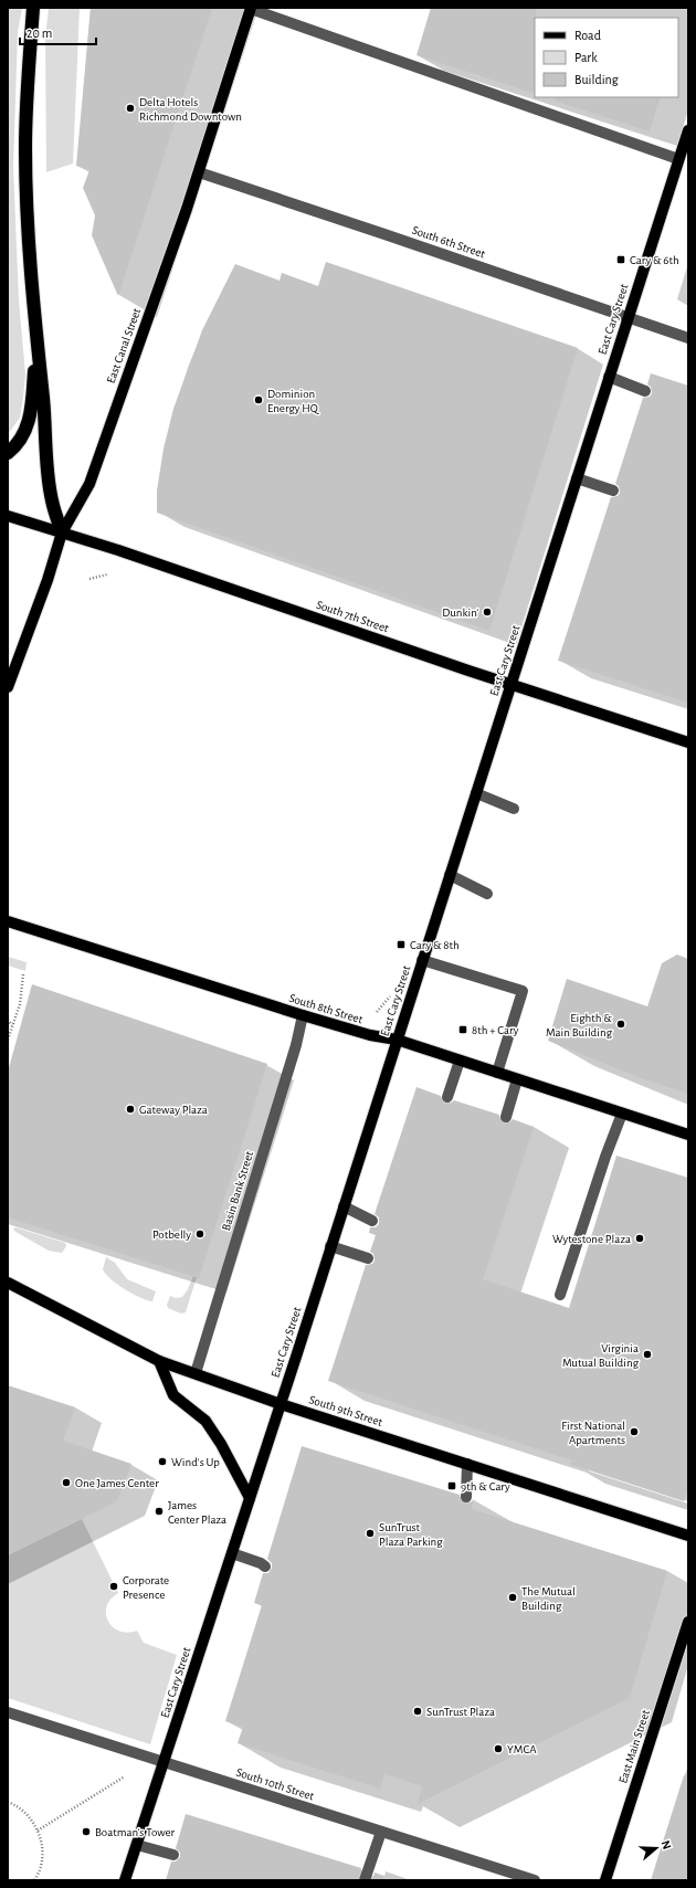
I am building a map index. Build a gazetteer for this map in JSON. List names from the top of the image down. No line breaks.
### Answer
{"streets":{"main road":["East Cary Street","East Canal Street","South 7th Street","South 8th Street","South 9th Street","East Main Street"],"street":["South 6th Street","Basin Bank Street","South 10th Street"]},"crossings":[["South 6th Street","East Cary Street"],["South 6th Street","East Canal Street"],["East Cary Street","South 7th Street"],["East Cary Street","South 8th Street"],["East Cary Street","South 9th Street"],["East Cary Street","South 10th Street"],["East Canal Street","South 7th Street"],["South 8th Street","Basin Bank Street"],["Basin Bank Street","South 9th Street"]],"places":{"other":["Delta Hotels Richmond Downtown","Dominion Energy HQ","Dunkin'","Eighth & Main Building","Gateway Plaza","Potbelly","Wytestone Plaza","Virginia Mutual Building","First National Apartments","Wind's Up","One James Center","James Center Plaza","SunTrust Plaza Parking","Corporate Presence","The Mutual Building","SunTrust Plaza","YMCA","Boatman's Tower"],"transit":["Cary & 6th","Cary & 8th","8th + Cary","9th & Cary"]},"legend":["Road","Park","Building"],"scale_bar":"20 m","north":"right"}
